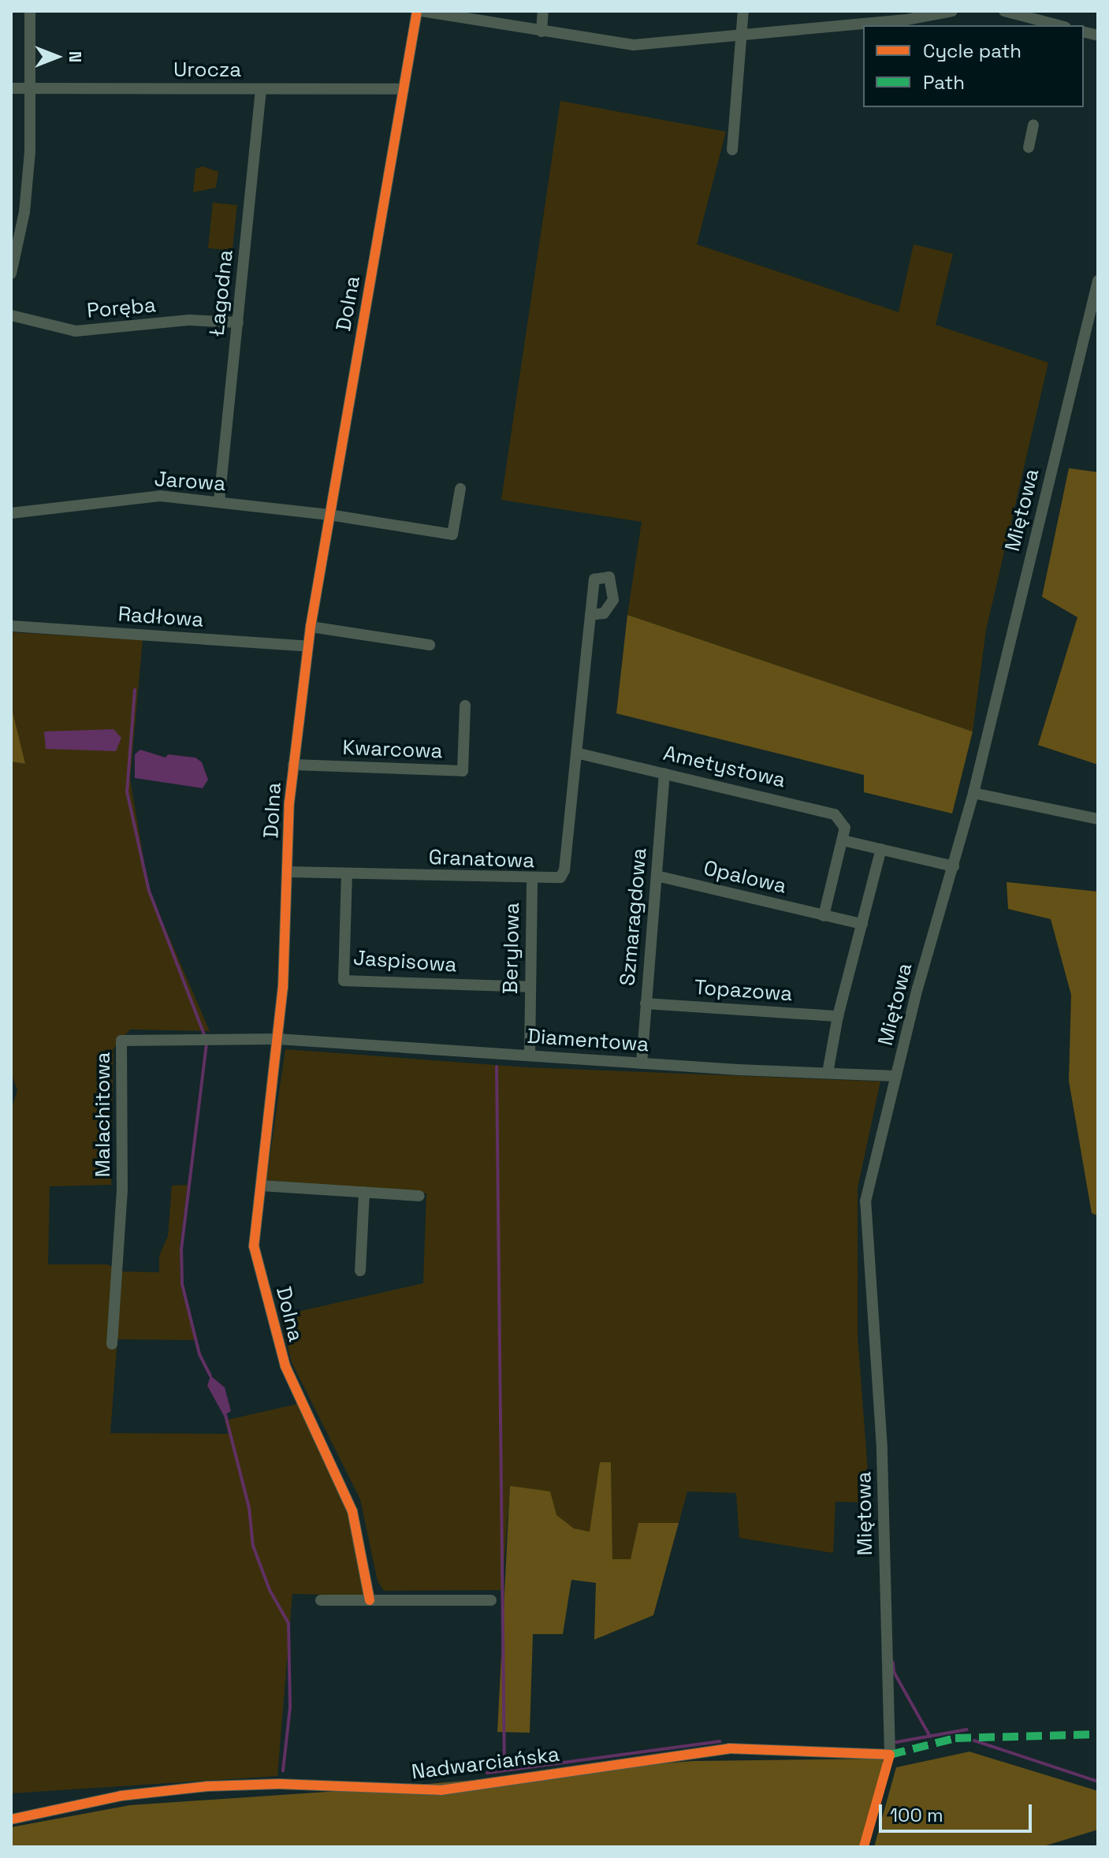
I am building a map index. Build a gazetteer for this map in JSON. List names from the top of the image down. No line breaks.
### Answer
{"streets":{"street":["Urocza","Łagodna","Dolna","Poręba","Jarowa","Miętowa","Radłowa","Kwarcowa","Ametystowa","Granatowa","Opalowa","Szmaragdowa","Berylowa","Jaspisowa","Topazowa","Diamentowa","Malachitowa","Nadwarciańska"]},"crossings":[["Urocza","Łagodna"],["Urocza","Dolna"],["Łagodna","Poręba"],["Łagodna","Jarowa"],["Dolna","Jarowa"],["Dolna","Radłowa"],["Dolna","Kwarcowa"],["Dolna","Granatowa"],["Dolna","Diamentowa"],["Dolna","Malachitowa"],["Miętowa","Diamentowa"],["Miętowa","Nadwarciańska"],["Ametystowa","Granatowa"],["Ametystowa","Szmaragdowa"],["Granatowa","Berylowa"],["Granatowa","Jaspisowa"],["Opalowa","Szmaragdowa"],["Szmaragdowa","Topazowa"],["Szmaragdowa","Diamentowa"],["Berylowa","Jaspisowa"],["Berylowa","Diamentowa"],["Diamentowa","Malachitowa"]],"legend":["Cycle path","Path"],"scale_bar":"100 m","north":"right"}
